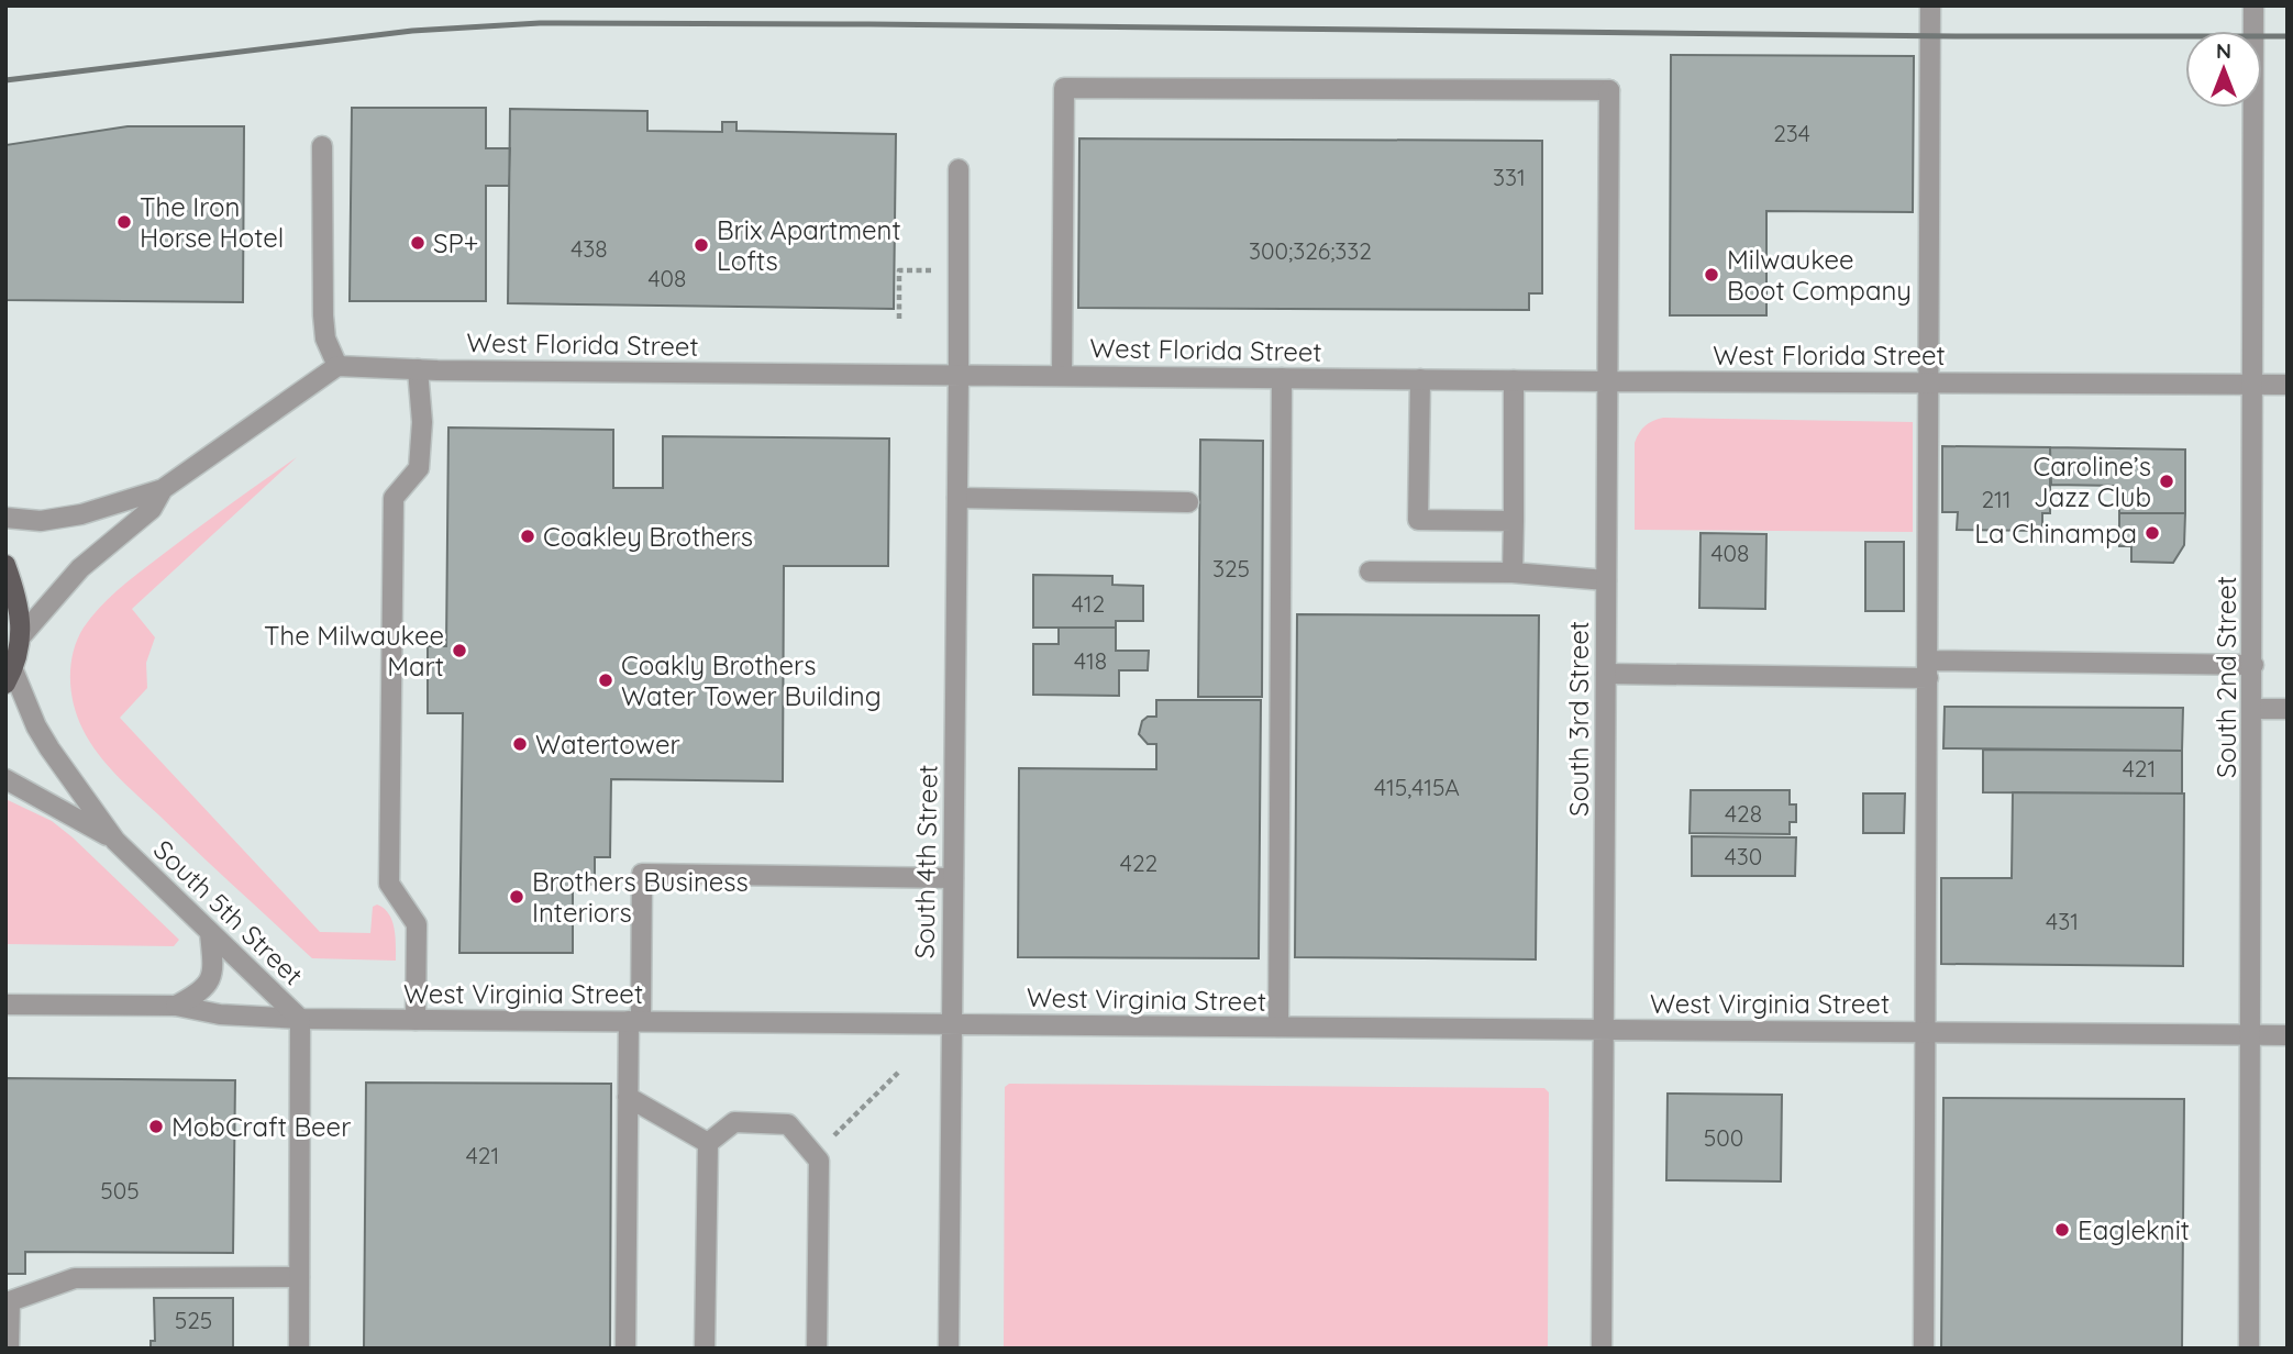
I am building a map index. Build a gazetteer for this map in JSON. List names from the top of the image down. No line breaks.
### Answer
{"streets":{"street":["West Florida Street","South 2nd Street","South 3rd Street","South 4th Street","South 5th Street","West Virginia Street"]},"crossings":[["West Florida Street","South 2nd Street"],["West Florida Street","South 3rd Street"],["West Florida Street","South 4th Street"],["South 2nd Street","West Virginia Street"],["South 3rd Street","West Virginia Street"],["South 4th Street","West Virginia Street"],["South 5th Street","West Virginia Street"]],"places":["The Iron Horse Hotel","SP+","Brix Apartment Lofts","Milwaukee Boot Company","Caroline’s Jazz Club","La Chinampa","Coakley Brothers","The Milwaukee Mart","Coakly Brothers Water Tower Building","Watertower","Brothers Business Interiors","MobCraft Beer","Eagleknit"],"house_numbers":["234","331","438","300;326;332","408","211","408","325","412","418","421","415,415A","428","430","422","431","500","421","505","525"],"north":"top"}
